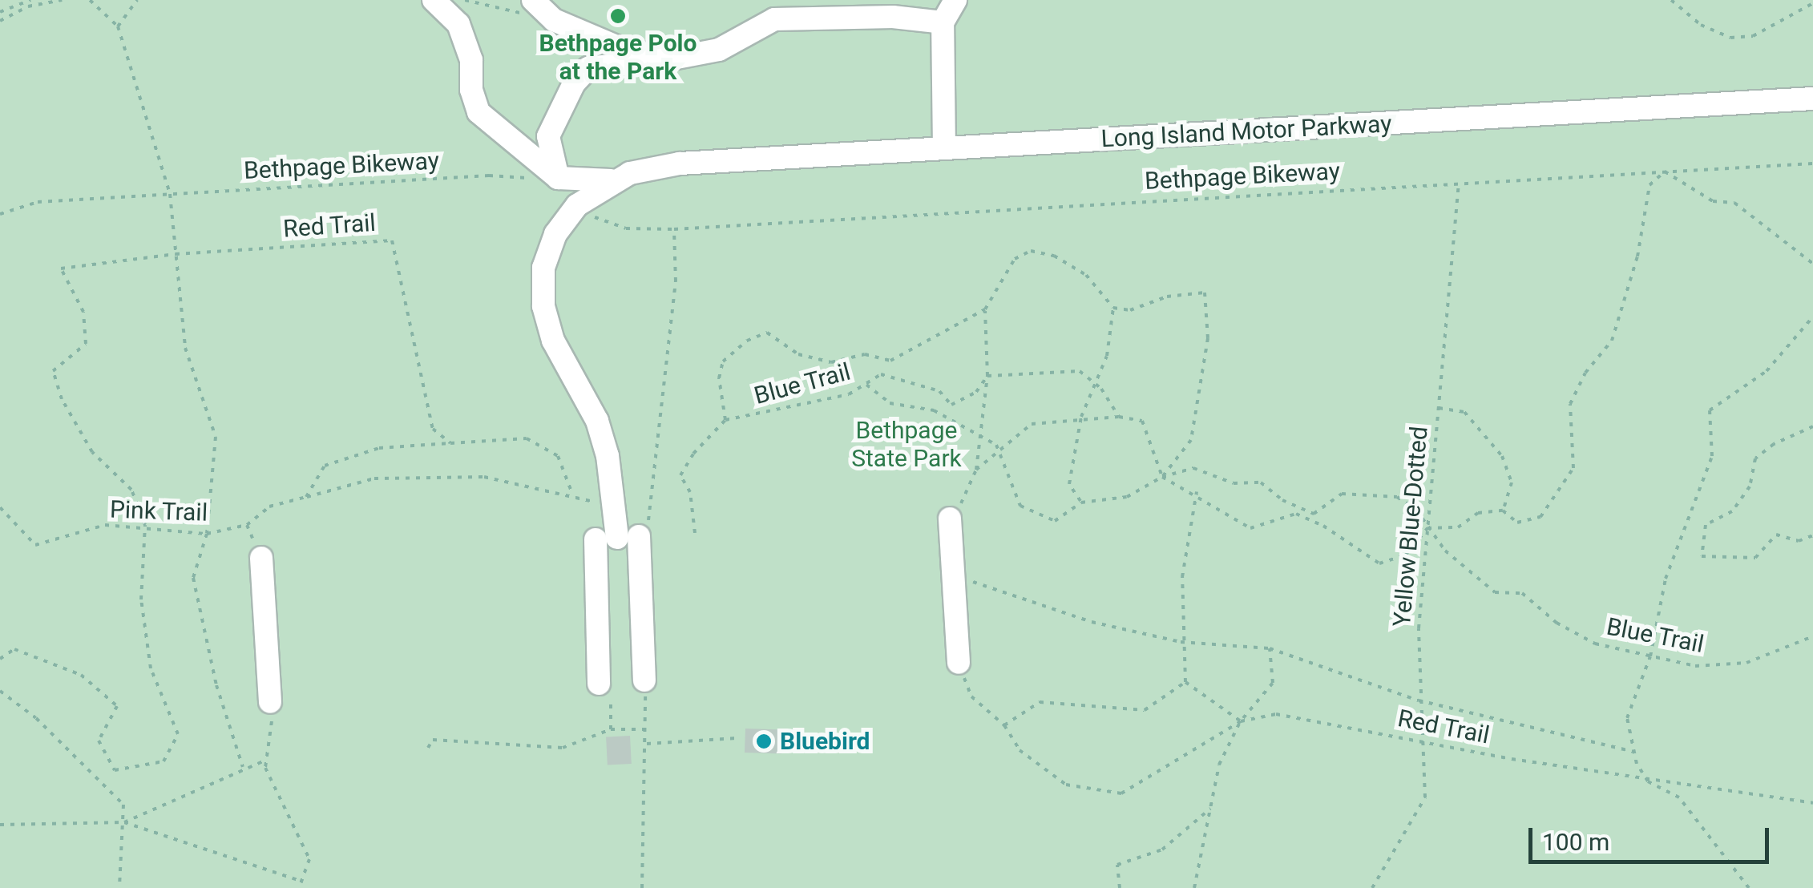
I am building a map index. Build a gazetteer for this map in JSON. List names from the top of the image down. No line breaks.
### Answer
{"streets":{"street":["Long Island Motor Parkway"],"path":["Bethpage Bikeway","Red Trail","Blue Trail","Pink Trail","Yellow Blue-Dotted"]},"crossings":[["Red Trail","Yellow Blue-Dotted"],["Blue Trail","Yellow Blue-Dotted"]],"parks":["Bethpage State Park"],"places":["Bethpage Polo at the Park","Bluebird"],"scale_bar":"100 m"}
